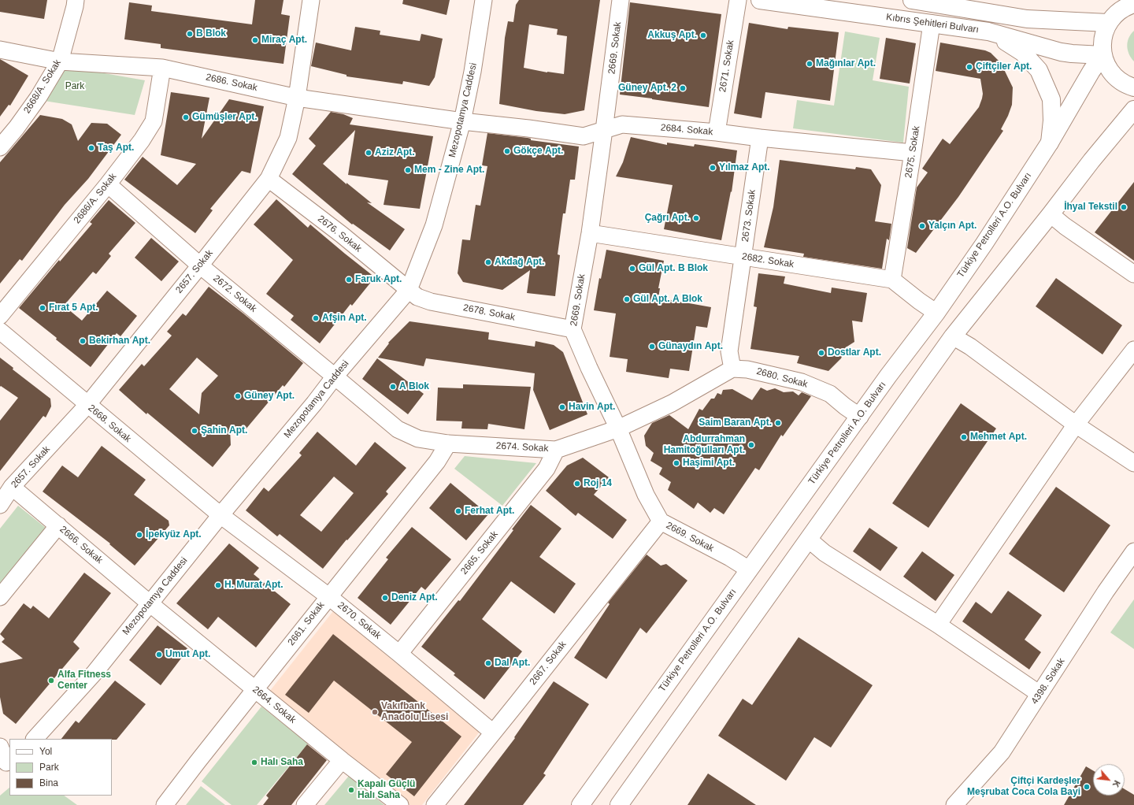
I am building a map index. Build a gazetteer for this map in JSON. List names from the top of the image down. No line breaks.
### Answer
{"streets":{"main road":["Kıbrıs Şehitleri Bulvarı","Türkiye Petrolleri A.O. Bulvarı"],"street":["2669. Sokak","2671. Sokak","2686. Sokak","2668/A. Sokak","Mezopotamya Caddesi","2684. Sokak","2675. Sokak","2686/A. Sokak","2673. Sokak","2676. Sokak","2682. Sokak","2657. Sokak","2672. Sokak","2678. Sokak","2680. Sokak","2668. Sokak","2674. Sokak","2666. Sokak","2665. Sokak","2670. Sokak","2661. Sokak","2667. Sokak","4398. Sokak","2664. Sokak"]},"crossings":[["Kıbrıs Şehitleri Bulvarı","2675. Sokak"],["Kıbrıs Şehitleri Bulvarı","Türkiye Petrolleri A.O. Bulvarı"],["2669. Sokak","2684. Sokak"],["2669. Sokak","Türkiye Petrolleri A.O. Bulvarı"],["2669. Sokak","2682. Sokak"],["2669. Sokak","2678. Sokak"],["2669. Sokak","2674. Sokak"],["2669. Sokak","2667. Sokak"],["2671. Sokak","2684. Sokak"],["2686. Sokak","2668/A. Sokak"],["2686. Sokak","Mezopotamya Caddesi"],["2686. Sokak","2684. Sokak"],["2686. Sokak","2686/A. Sokak"],["2686. Sokak","2657. Sokak"],["Mezopotamya Caddesi","2684. Sokak"],["Mezopotamya Caddesi","2676. Sokak"],["Mezopotamya Caddesi","2672. Sokak"],["Mezopotamya Caddesi","2678. Sokak"],["Mezopotamya Caddesi","2668. Sokak"],["Mezopotamya Caddesi","2674. Sokak"],["Mezopotamya Caddesi","2666. Sokak"],["Mezopotamya Caddesi","2670. Sokak"],["Mezopotamya Caddesi","2664. Sokak"],["2684. Sokak","2675. Sokak"],["2684. Sokak","2673. Sokak"],["2675. Sokak","2682. Sokak"],["2686/A. Sokak","2672. Sokak"],["2673. Sokak","2682. Sokak"],["2673. Sokak","2680. Sokak"],["2673. Sokak","2674. Sokak"],["Türkiye Petrolleri A.O. Bulvarı","2682. Sokak"],["Türkiye Petrolleri A.O. Bulvarı","2680. Sokak"],["2676. Sokak","2657. Sokak"],["2676. Sokak","2678. Sokak"],["2657. Sokak","2672. Sokak"],["2657. Sokak","2668. Sokak"],["2657. Sokak","2666. Sokak"],["2672. Sokak","2674. Sokak"],["2680. Sokak","2674. Sokak"],["2668. Sokak","2670. Sokak"],["2674. Sokak","2665. Sokak"],["2674. Sokak","2661. Sokak"],["2666. Sokak","2664. Sokak"],["2665. Sokak","2670. Sokak"],["2670. Sokak","2661. Sokak"],["2670. Sokak","2667. Sokak"],["2661. Sokak","2664. Sokak"]],"parks":["Park"],"places":["B Blok","Akkuş Apt.","Miraç Apt.","Mağınlar Apt.","Çiftçiler Apt.","Güney Apt. 2","Gümüşler Apt.","Taş Apt.","Gökçe Apt.","Aziz Apt.","Yılmaz Apt.","Mem - Zine Apt.","İhyal Tekstil","Çağrı Apt.","Yalçın Apt.","Akdağ Apt.","Gül Apt. B Blok","Faruk Apt.","Gül Apt. A Blok","Fırat 5 Apt.","Afşin Apt.","Bekirhan Apt.","Günaydın Apt.","Dostlar Apt.","A Blok","Güney Apt.","Havin Apt.","Saim Baran Apt.","Şahin Apt.","Mehmet Apt.","Abdurrahman Hamitoğulları Apt.","Haşimi Apt.","Roj 14","Ferhat Apt.","İpekyüz Apt.","H. Murat Apt.","Deniz Apt.","Umut Apt.","Dal Apt.","Alfa Fitness Center","Vakıfbank Anadolu Lisesi","Halı Saha","Çiftçi Kardeşler Meşrubat Coca Cola Bayi","Kapalı Güçlü Halı Saha"],"legend":["Yol","Park","Bina"],"north":"bottom right"}
